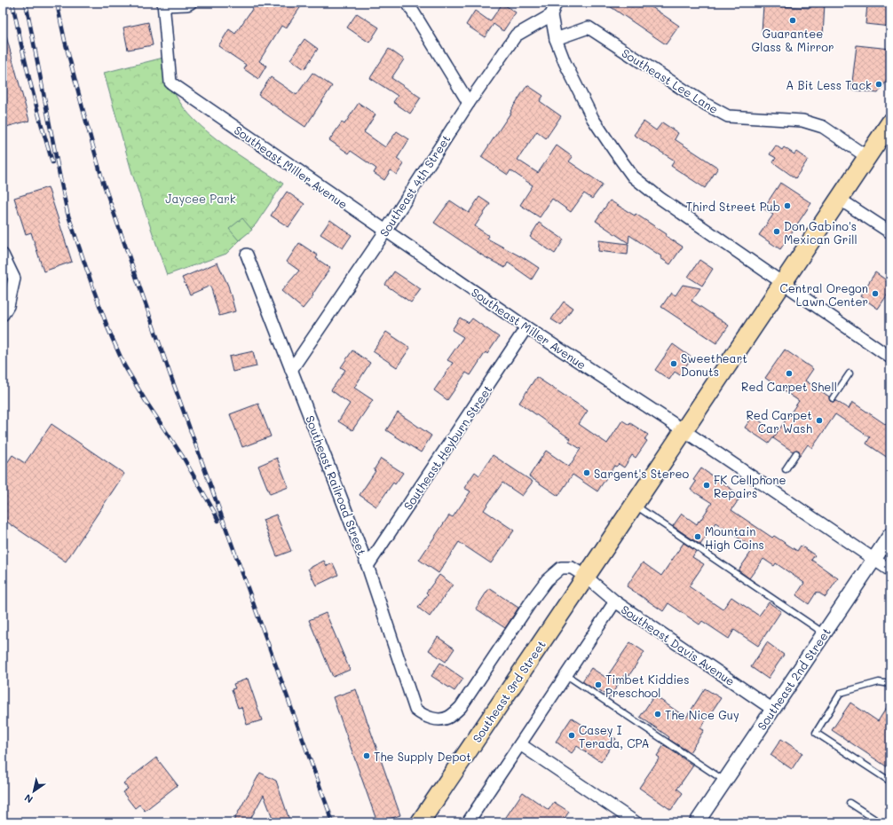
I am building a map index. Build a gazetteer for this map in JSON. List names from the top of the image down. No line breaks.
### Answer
{"streets":{"main road":["Southeast 3rd Street"],"street":["Southeast Lee Lane","Southeast Miller Avenue","Southeast 4th Street","Southeast Heyburn Street","Southeast Railroad Street","Southeast Davis Avenue","Southeast 2nd Street"]},"crossings":[["Southeast Lee Lane","Southeast 3rd Street"],["Southeast Miller Avenue","Southeast 4th Street"],["Southeast Miller Avenue","Southeast Heyburn Street"],["Southeast Miller Avenue","Southeast 2nd Street"],["Southeast Miller Avenue","Southeast 3rd Street"],["Southeast 4th Street","Southeast Railroad Street"],["Southeast Heyburn Street","Southeast Railroad Street"],["Southeast Railroad Street","Southeast Davis Avenue"],["Southeast Railroad Street","Southeast 3rd Street"],["Southeast Davis Avenue","Southeast 2nd Street"],["Southeast Davis Avenue","Southeast 3rd Street"]],"parks":["Jaycee Park"],"places":["Guarantee Glass & Mirror","A Bit Less Tack","Third Street Pub","Don Gabino's Mexican Grill","Central Oregon Lawn Center","Sweetheart Donuts","Red Carpet Shell","Red Carpet Car Wash","Sargent's Stereo","FK Cellphone Repairs","Mountain High Coins","Timbet Kiddies Preschool","The Nice Guy","Casey I Terada, CPA","The Supply Depot"],"north":"bottom left"}
